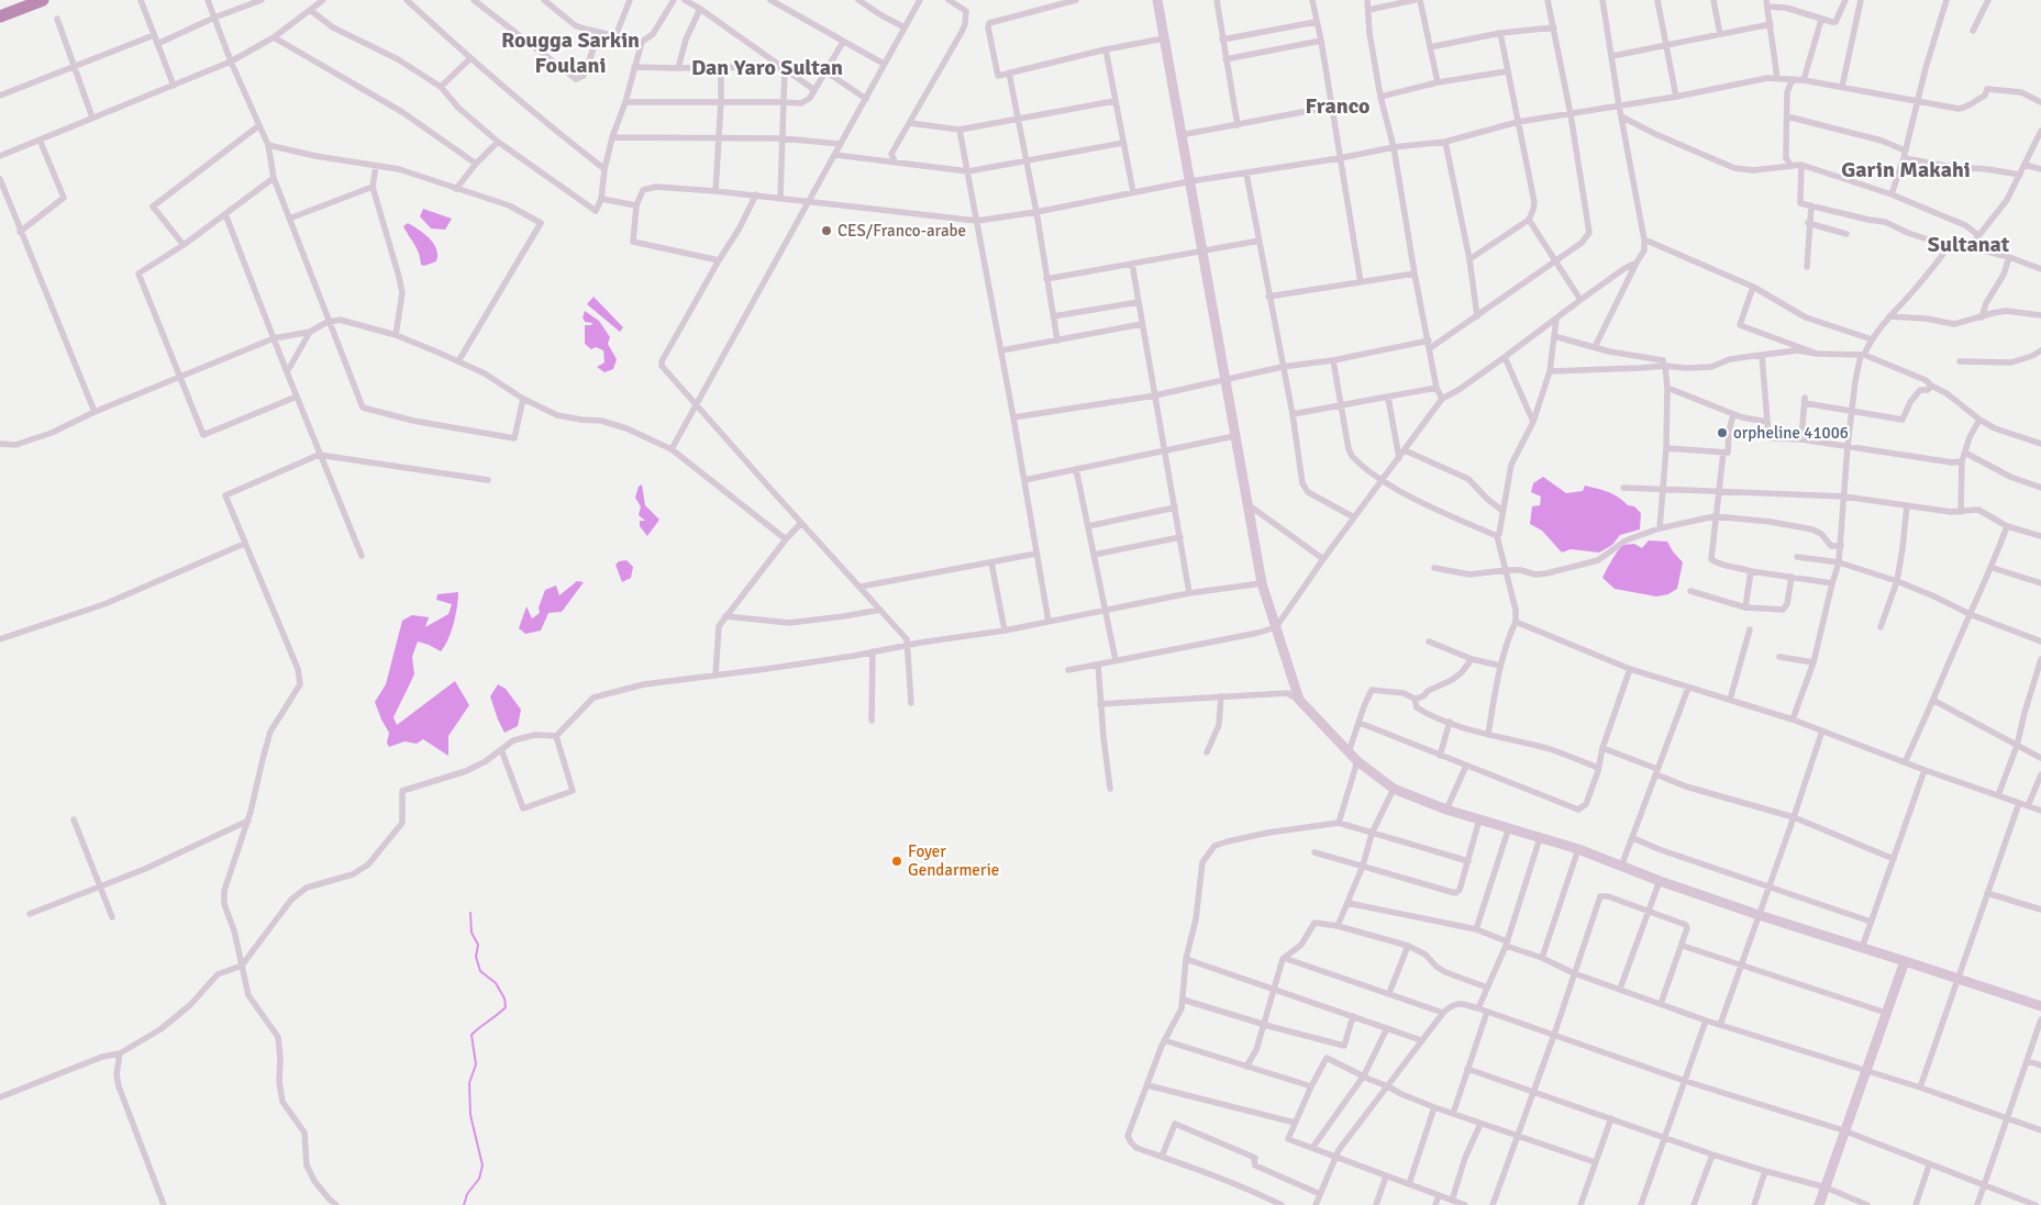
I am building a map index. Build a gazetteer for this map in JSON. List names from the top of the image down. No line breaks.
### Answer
{"districts":["Rougga Sarkin Foulani","Dan Yaro Sultan","Franco","Garin Makahi","Sultanat"],"places":["CES/Franco-arabe","orpheline 41006","Foyer Gendarmerie"]}
